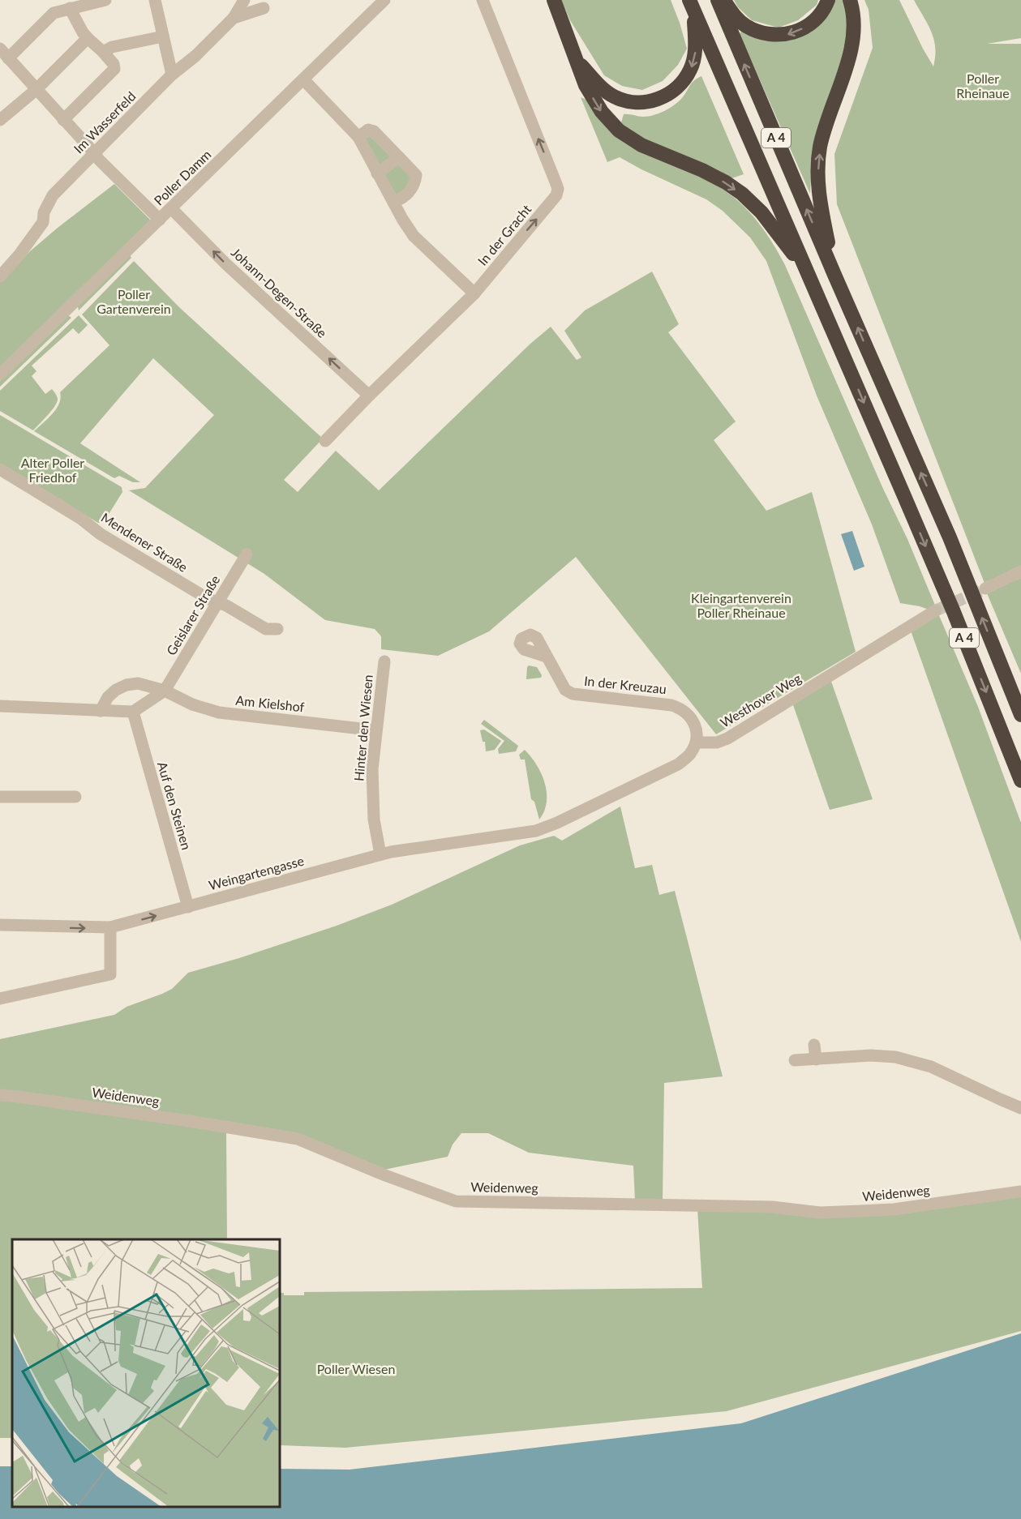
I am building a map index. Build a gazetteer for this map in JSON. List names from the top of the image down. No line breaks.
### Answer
{"streets":{"highway":["A 4"],"street":["Im Wasserfeld","Poller Damm","In der Gracht","Johann-Degen-Straße","Mendener Straße","Geislarer Straße","In der Kreuzau","Westhover Weg","Am Kielshof","Hinter den Wiesen","Auf den Steinen","Weingartengasse","Weidenweg"]},"crossings":[["Poller Damm","Johann-Degen-Straße"],["In der Gracht","Johann-Degen-Straße"],["Mendener Straße","Geislarer Straße"],["Geislarer Straße","Am Kielshof"],["In der Kreuzau","Westhover Weg"],["In der Kreuzau","Weingartengasse"],["Westhover Weg","Weingartengasse"],["Am Kielshof","Hinter den Wiesen"],["Hinter den Wiesen","Weingartengasse"],["Auf den Steinen","Weingartengasse"]],"one_way":["In der Gracht","Johann-Degen-Straße"],"parks":["Poller Rheinaue","Poller Gartenverein","Alter Poller Friedhof","Kleingartenverein Poller Rheinaue","Poller Wiesen"]}
